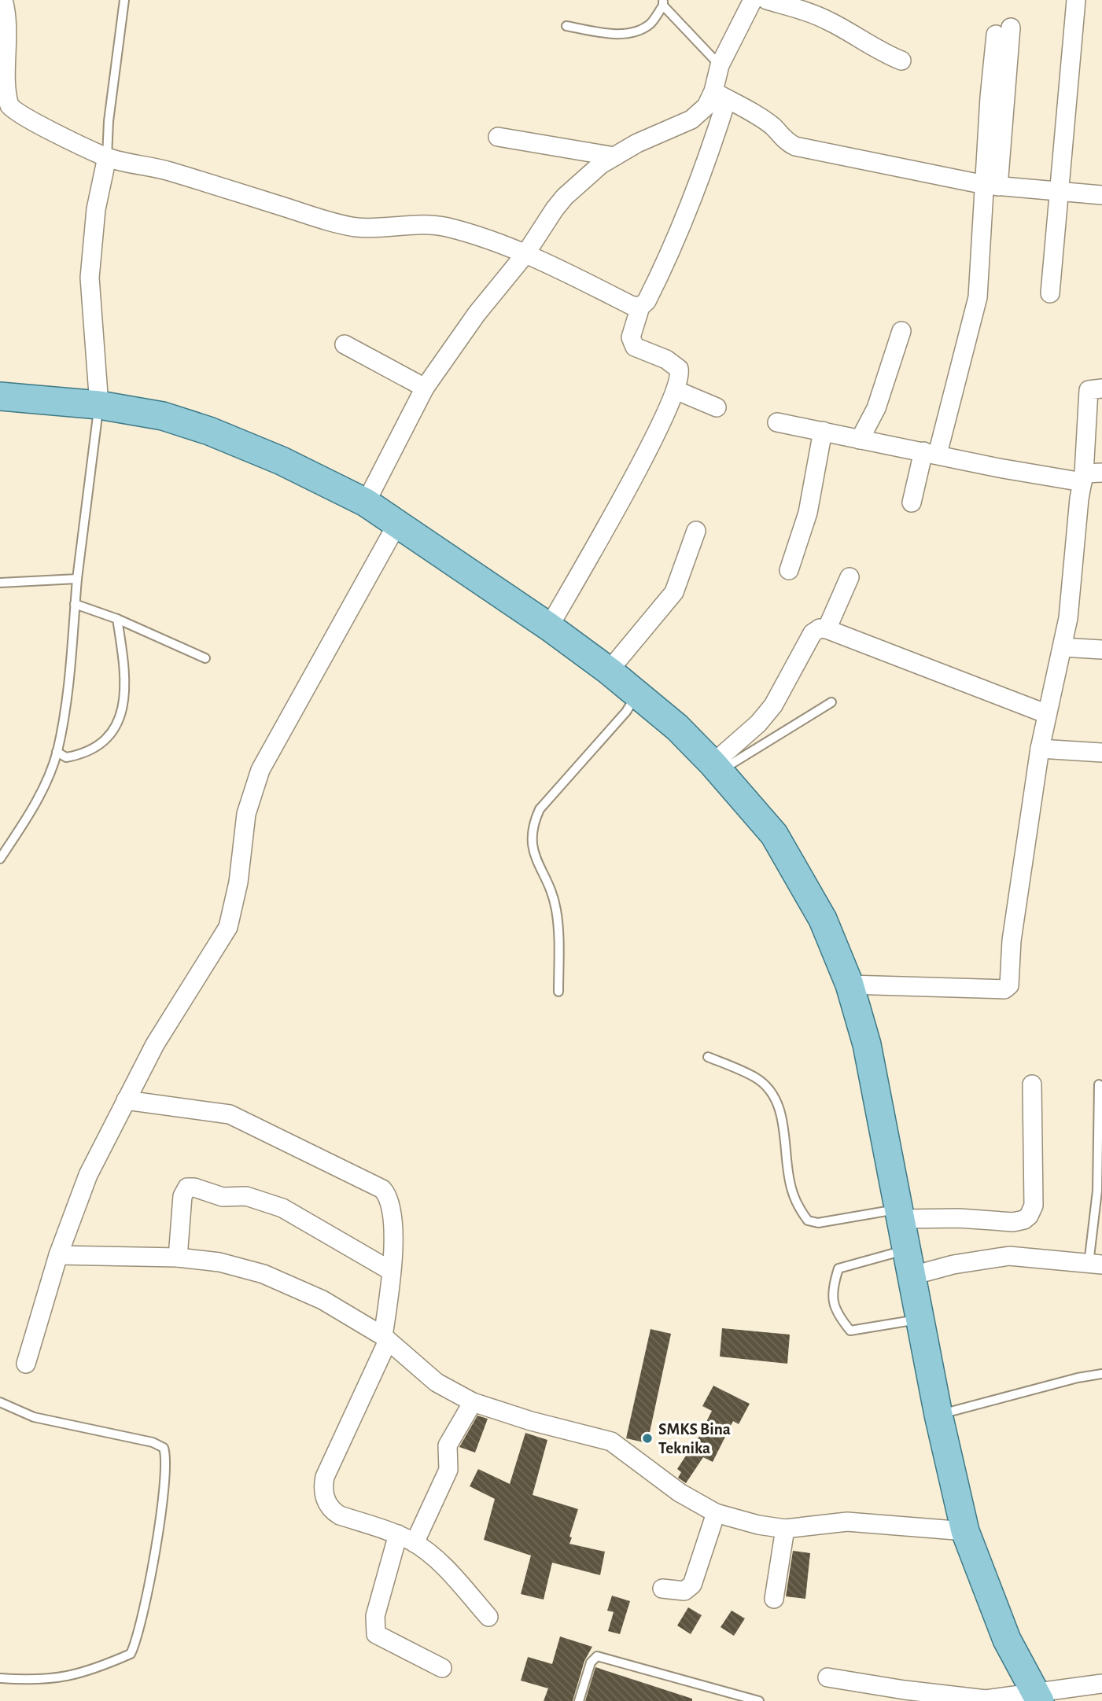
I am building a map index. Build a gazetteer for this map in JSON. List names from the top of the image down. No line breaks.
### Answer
{"places":["SMKS Bina Teknika"]}
